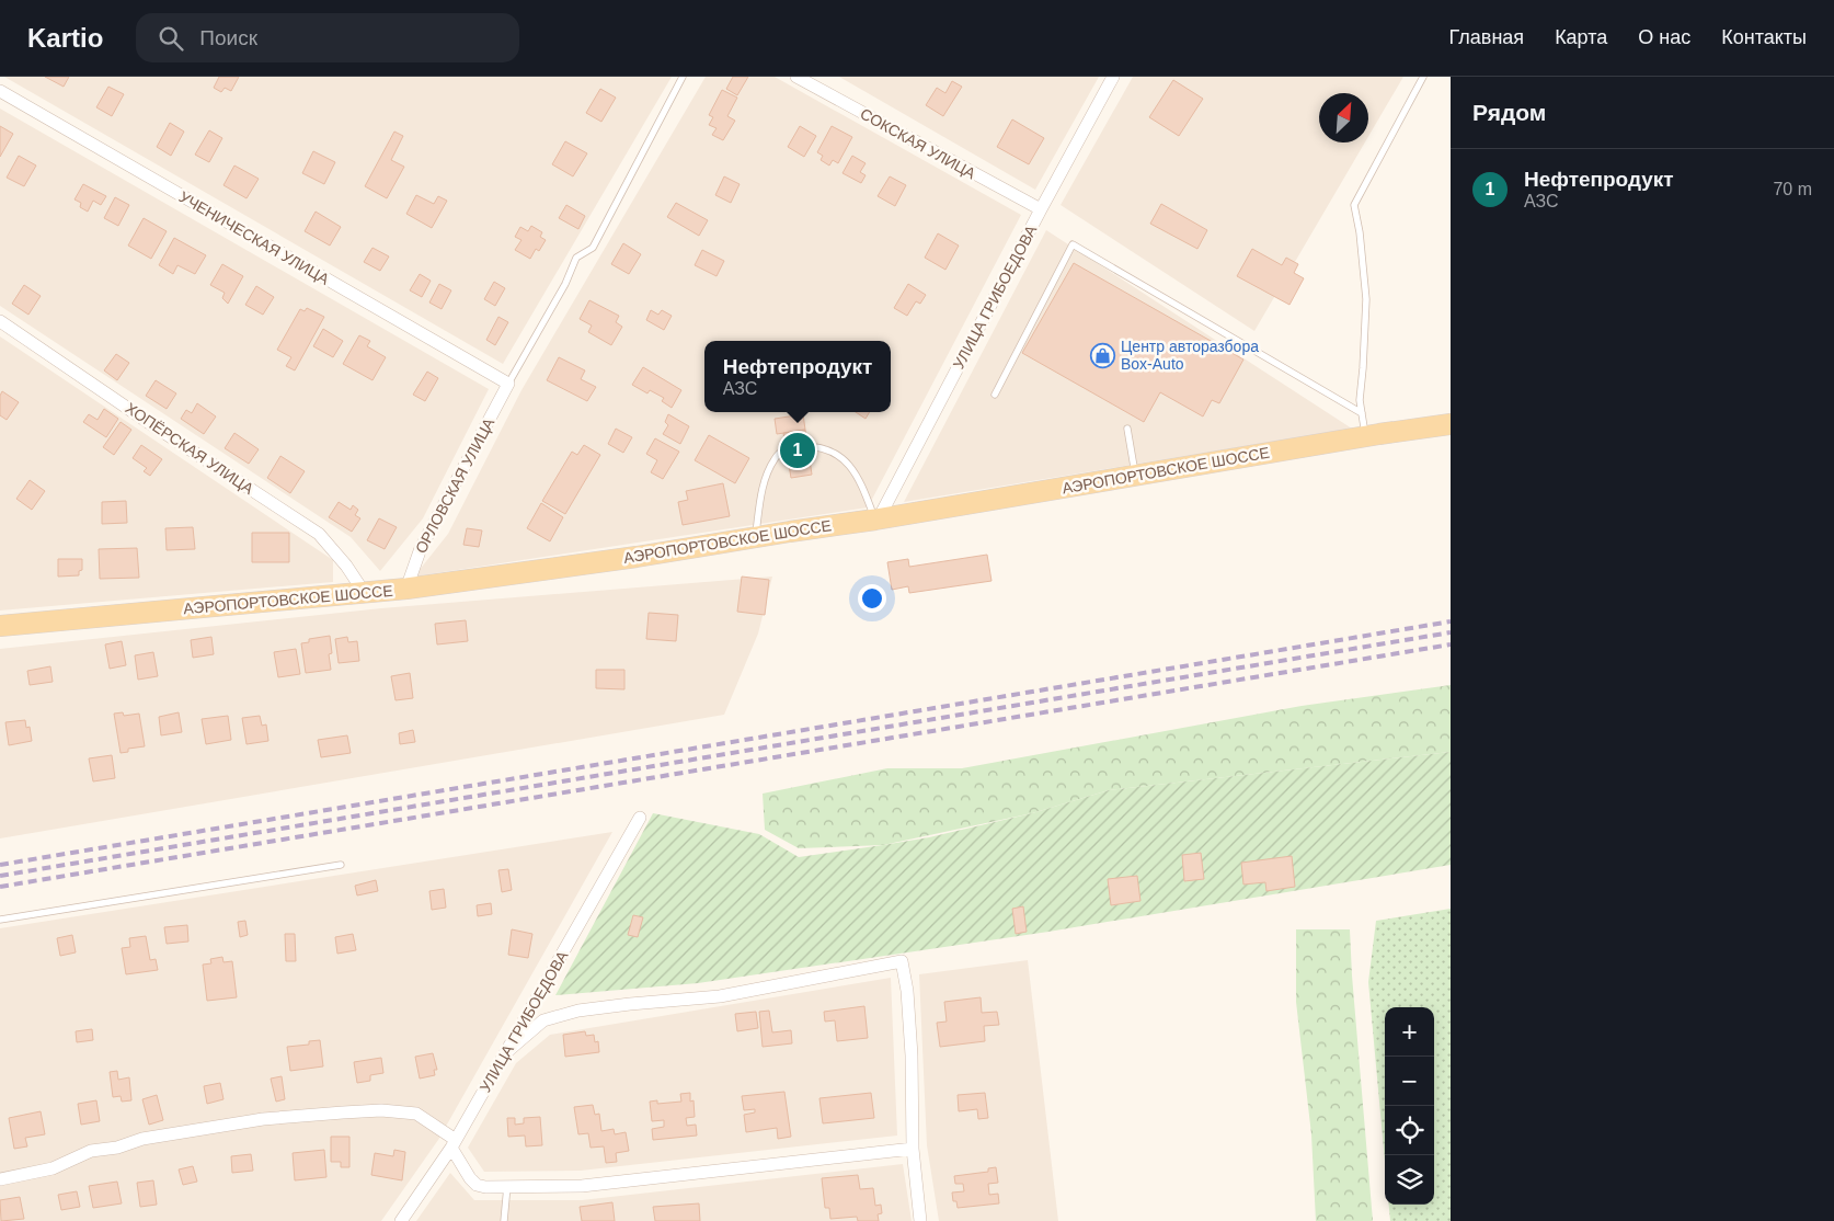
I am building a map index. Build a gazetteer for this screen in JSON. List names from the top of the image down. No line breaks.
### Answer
{"streets":{"main road":["АЭРОПОРТОВСКОЕ ШОССЕ"],"street":["СОКСКАЯ УЛИЦА","УЧЕНИЧЕСКАЯ УЛИЦА","УЛИЦА ГРИБОЕДОВА","ХОПЁРСКАЯ УЛИЦА","ОРЛОВСКАЯ УЛИЦА"]},"crossings":[["СОКСКАЯ УЛИЦА","УЛИЦА ГРИБОЕДОВА"],["УЧЕНИЧЕСКАЯ УЛИЦА","ОРЛОВСКАЯ УЛИЦА"],["УЛИЦА ГРИБОЕДОВА","АЭРОПОРТОВСКОЕ ШОССЕ"],["ХОПЁРСКАЯ УЛИЦА","АЭРОПОРТОВСКОЕ ШОССЕ"],["АЭРОПОРТОВСКОЕ ШОССЕ","ОРЛОВСКАЯ УЛИЦА"]],"places":{"shop":["Центр авторазбора Box-Auto"]},"north":"top right","page":{"header":"Kartio","search":"Поиск","nav":["Главная","Карта","О нас","Контакты"],"heading":"Рядом","list":[{"mark":"1","name":"Нефтепродукт","note":"АЗС","value":"70 m"}],"popup":["Нефтепродукт","АЗС"],"pins":"1","map_buttons":["+","−"]}}
